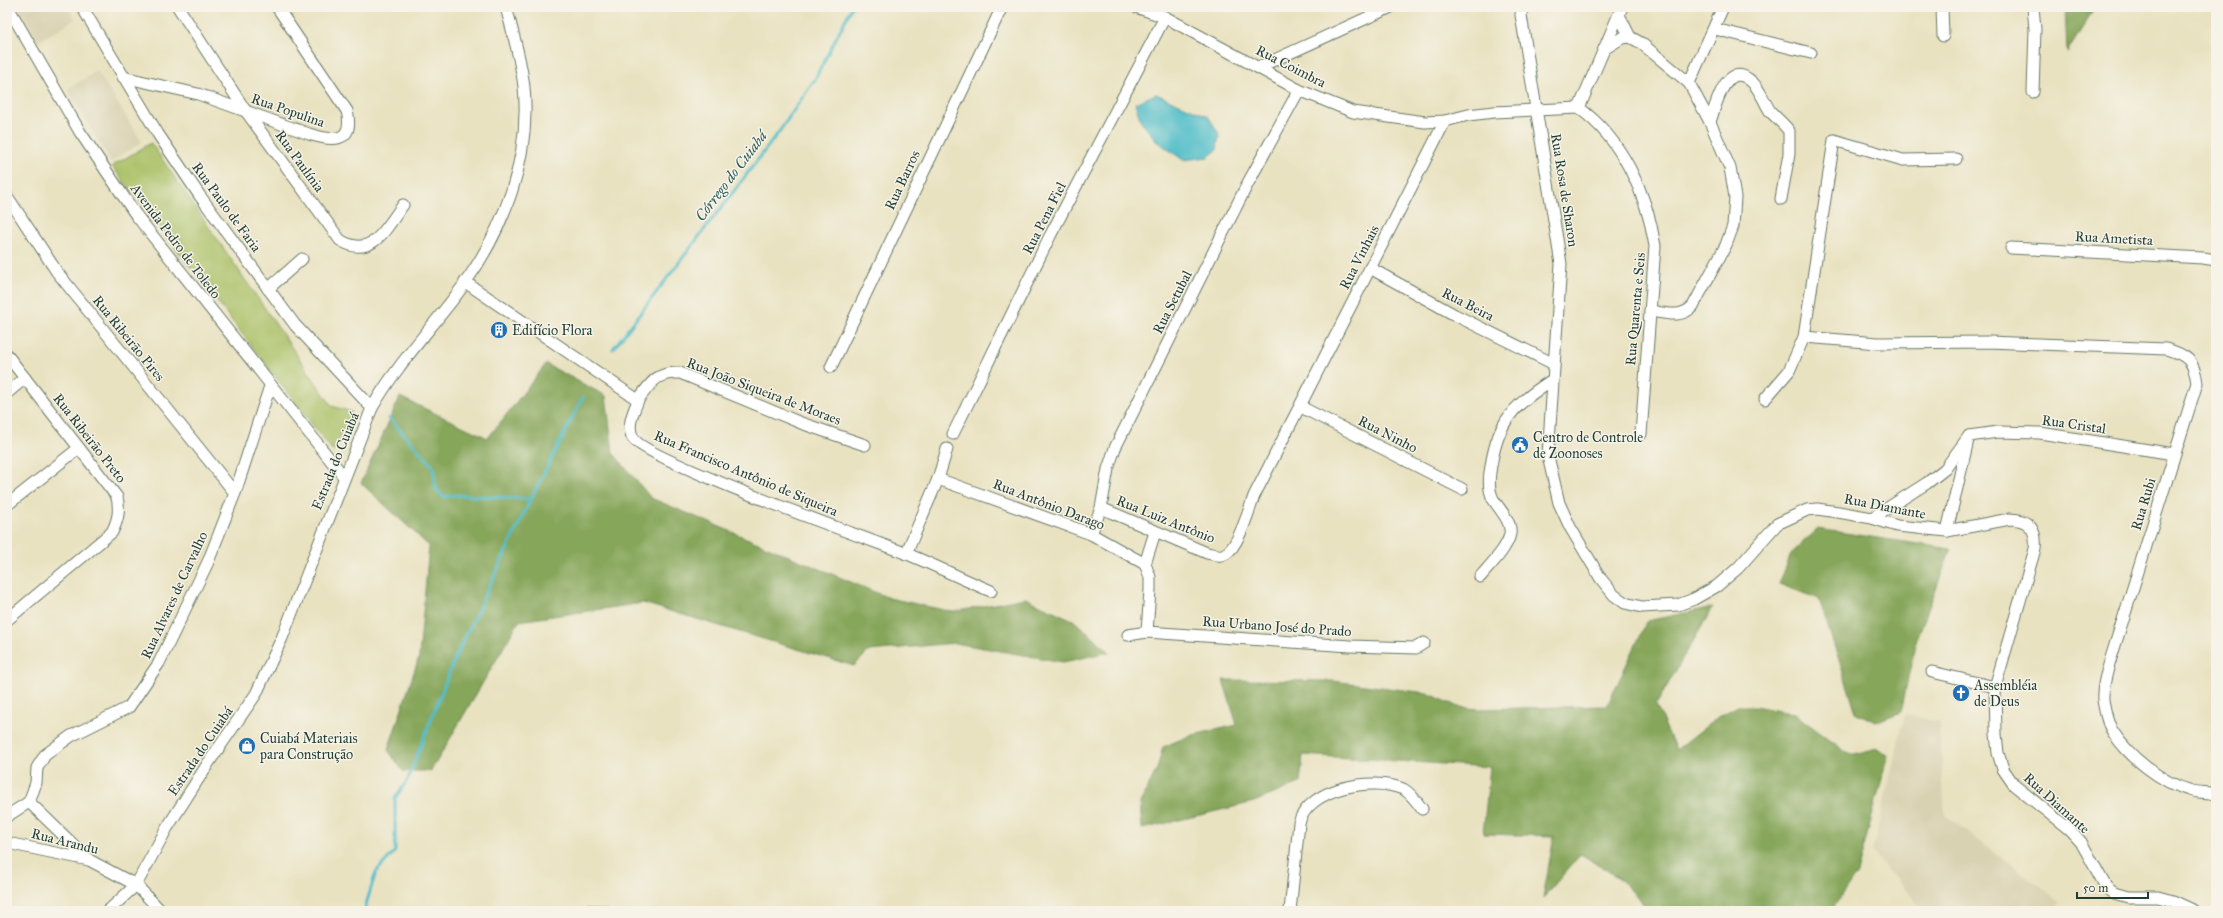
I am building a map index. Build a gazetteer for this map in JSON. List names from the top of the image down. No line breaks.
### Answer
{"streets":{"street":["Rua Coimbra","Rua Populina","Rua Paulínia","Rua Barros","Rua Rosa de Sharon","Rua Paulo de Faria","Rua Pena Fiel","Rua Ametista","Avenida Pedro de Toledo","Rua Vinhais","Rua Setubal","Rua Beira","Rua Quarenta e Seis","Rua Ribeirão Pires","Rua João Siqueira de Moraes","Rua Cristal","Rua Ninho","Rua Ribeirão Preto","Estrada do Cuiabá","Rua Francisco Antônio de Siqueira","Rua Antônio Darago","Rua Rubi","Rua Diamante","Rua Luiz Antônio","Rua Alvares de Carvalho","Rua Urbano José do Prado","Rua Arandu"]},"crossings":[["Rua Coimbra","Rua Rosa de Sharon"],["Rua Coimbra","Rua Pena Fiel"],["Rua Coimbra","Rua Vinhais"],["Rua Coimbra","Rua Setubal"],["Rua Populina","Rua Paulínia"],["Rua Populina","Rua Paulo de Faria"],["Rua Rosa de Sharon","Rua Beira"],["Rua Rosa de Sharon","Rua Diamante"],["Rua Paulo de Faria","Estrada do Cuiabá"],["Avenida Pedro de Toledo","Estrada do Cuiabá"],["Avenida Pedro de Toledo","Rua Alvares de Carvalho"],["Rua Vinhais","Rua Beira"],["Rua Vinhais","Rua Ninho"],["Rua Vinhais","Rua Luiz Antônio"],["Rua Setubal","Rua Antônio Darago"],["Rua Setubal","Rua Luiz Antônio"],["Rua Ribeirão Pires","Rua Alvares de Carvalho"],["Rua João Siqueira de Moraes","Rua Francisco Antônio de Siqueira"],["Rua Cristal","Rua Rubi"],["Estrada do Cuiabá","Rua Arandu"]],"water":["Córrego do Cuiabá"],"places":{"building":["Edifício Flora"],"public building":["Centro de Controle de Zoonoses"],"church":["Assembléia de Deus"],"shop":["Cuiabá Materiais para Construção"]},"scale_bar":"50 m"}
